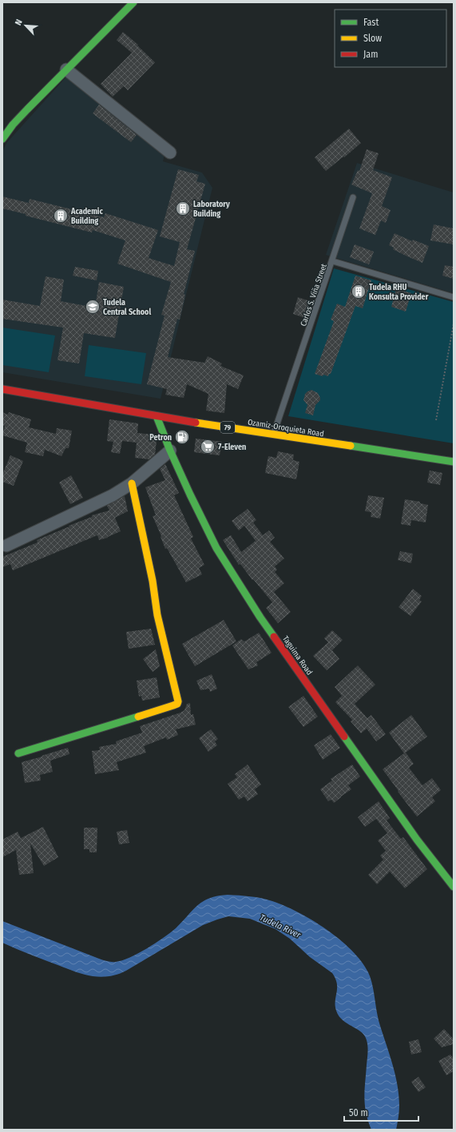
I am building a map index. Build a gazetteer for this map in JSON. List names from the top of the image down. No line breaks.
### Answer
{"streets":{"main road":["79","Ozamiz-Oroquieta Road","Taguima Road"],"lane":["Carlos S. Viña Street"]},"crossings":[["Carlos S. Viña Street","Ozamiz-Oroquieta Road"],["Ozamiz-Oroquieta Road","Taguima Road"]],"water":["Tudela River"],"places":{"building":["Laboratory Building","Academic Building","Tudela RHU Konsulta Provider"],"school or university":["Tudela Central School"],"fuel station":["Petron"],"supermarket":["7-Eleven"]},"legend":["Fast","Slow","Jam"],"scale_bar":"50 m","north":"top left"}
